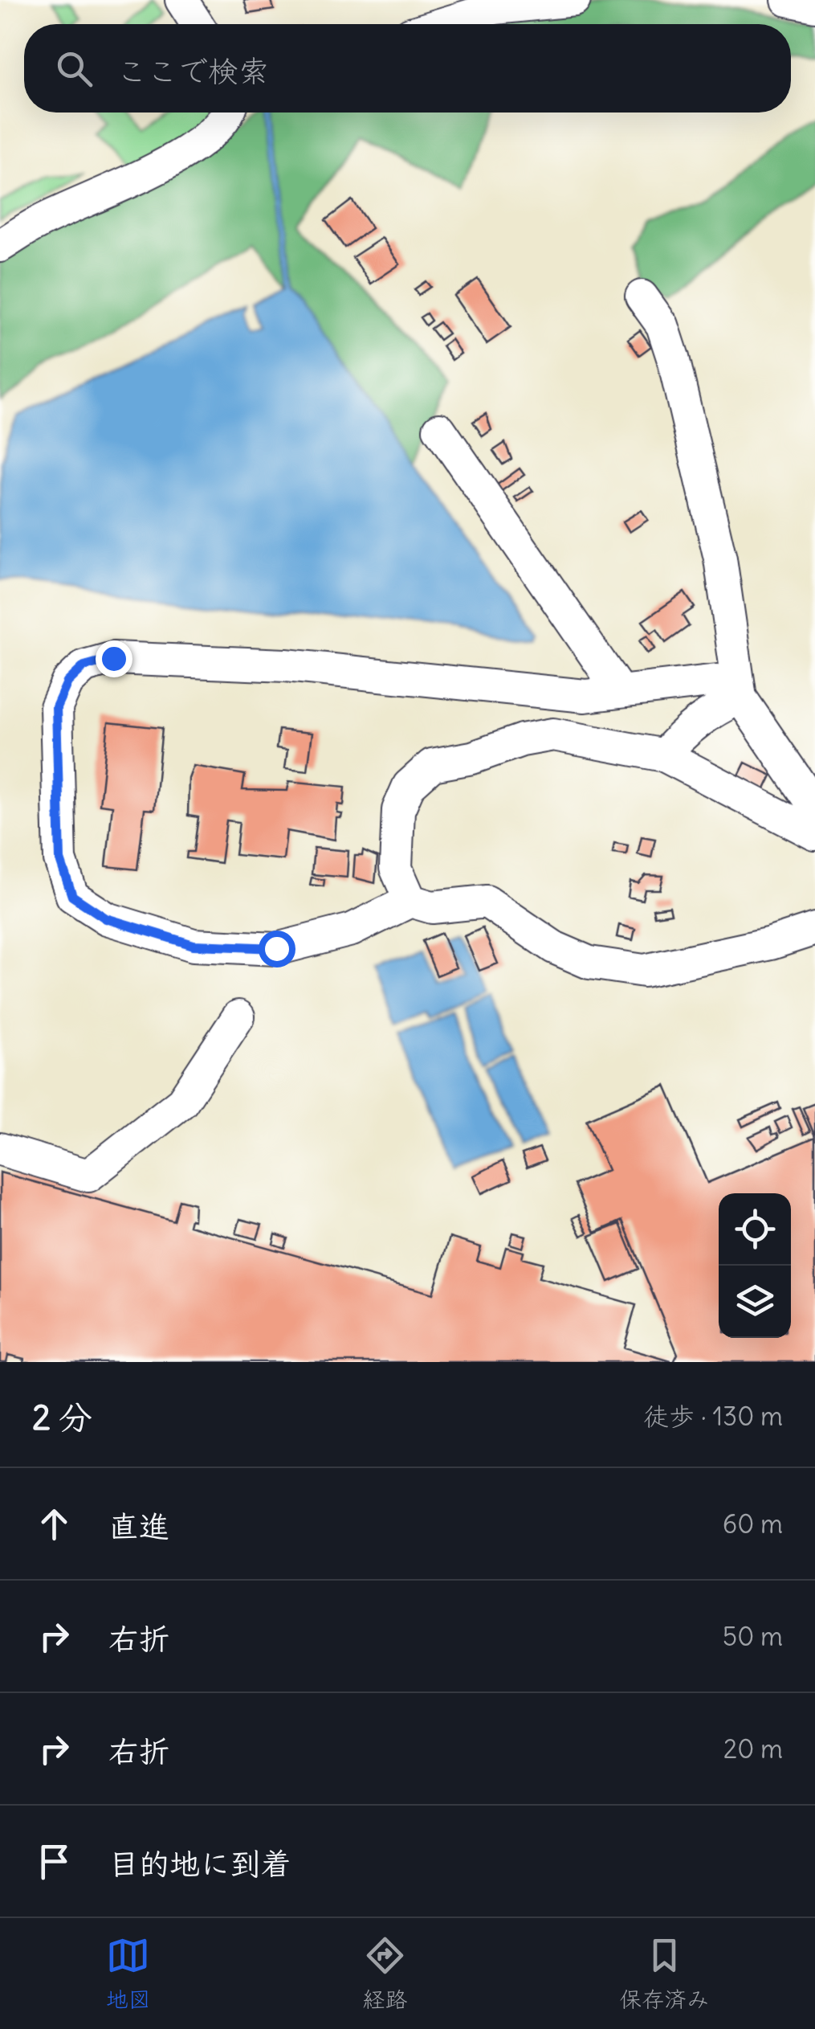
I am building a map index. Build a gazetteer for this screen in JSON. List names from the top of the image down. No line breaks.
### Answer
{"page":{"search":"ここで検索","heading":["2 分","徒歩 · 130 m"],"list":[["直進","60 m"],["右折","50 m"],["右折","20 m"],"目的地に到着"],"nav":["地図","経路","保存済み"]}}
